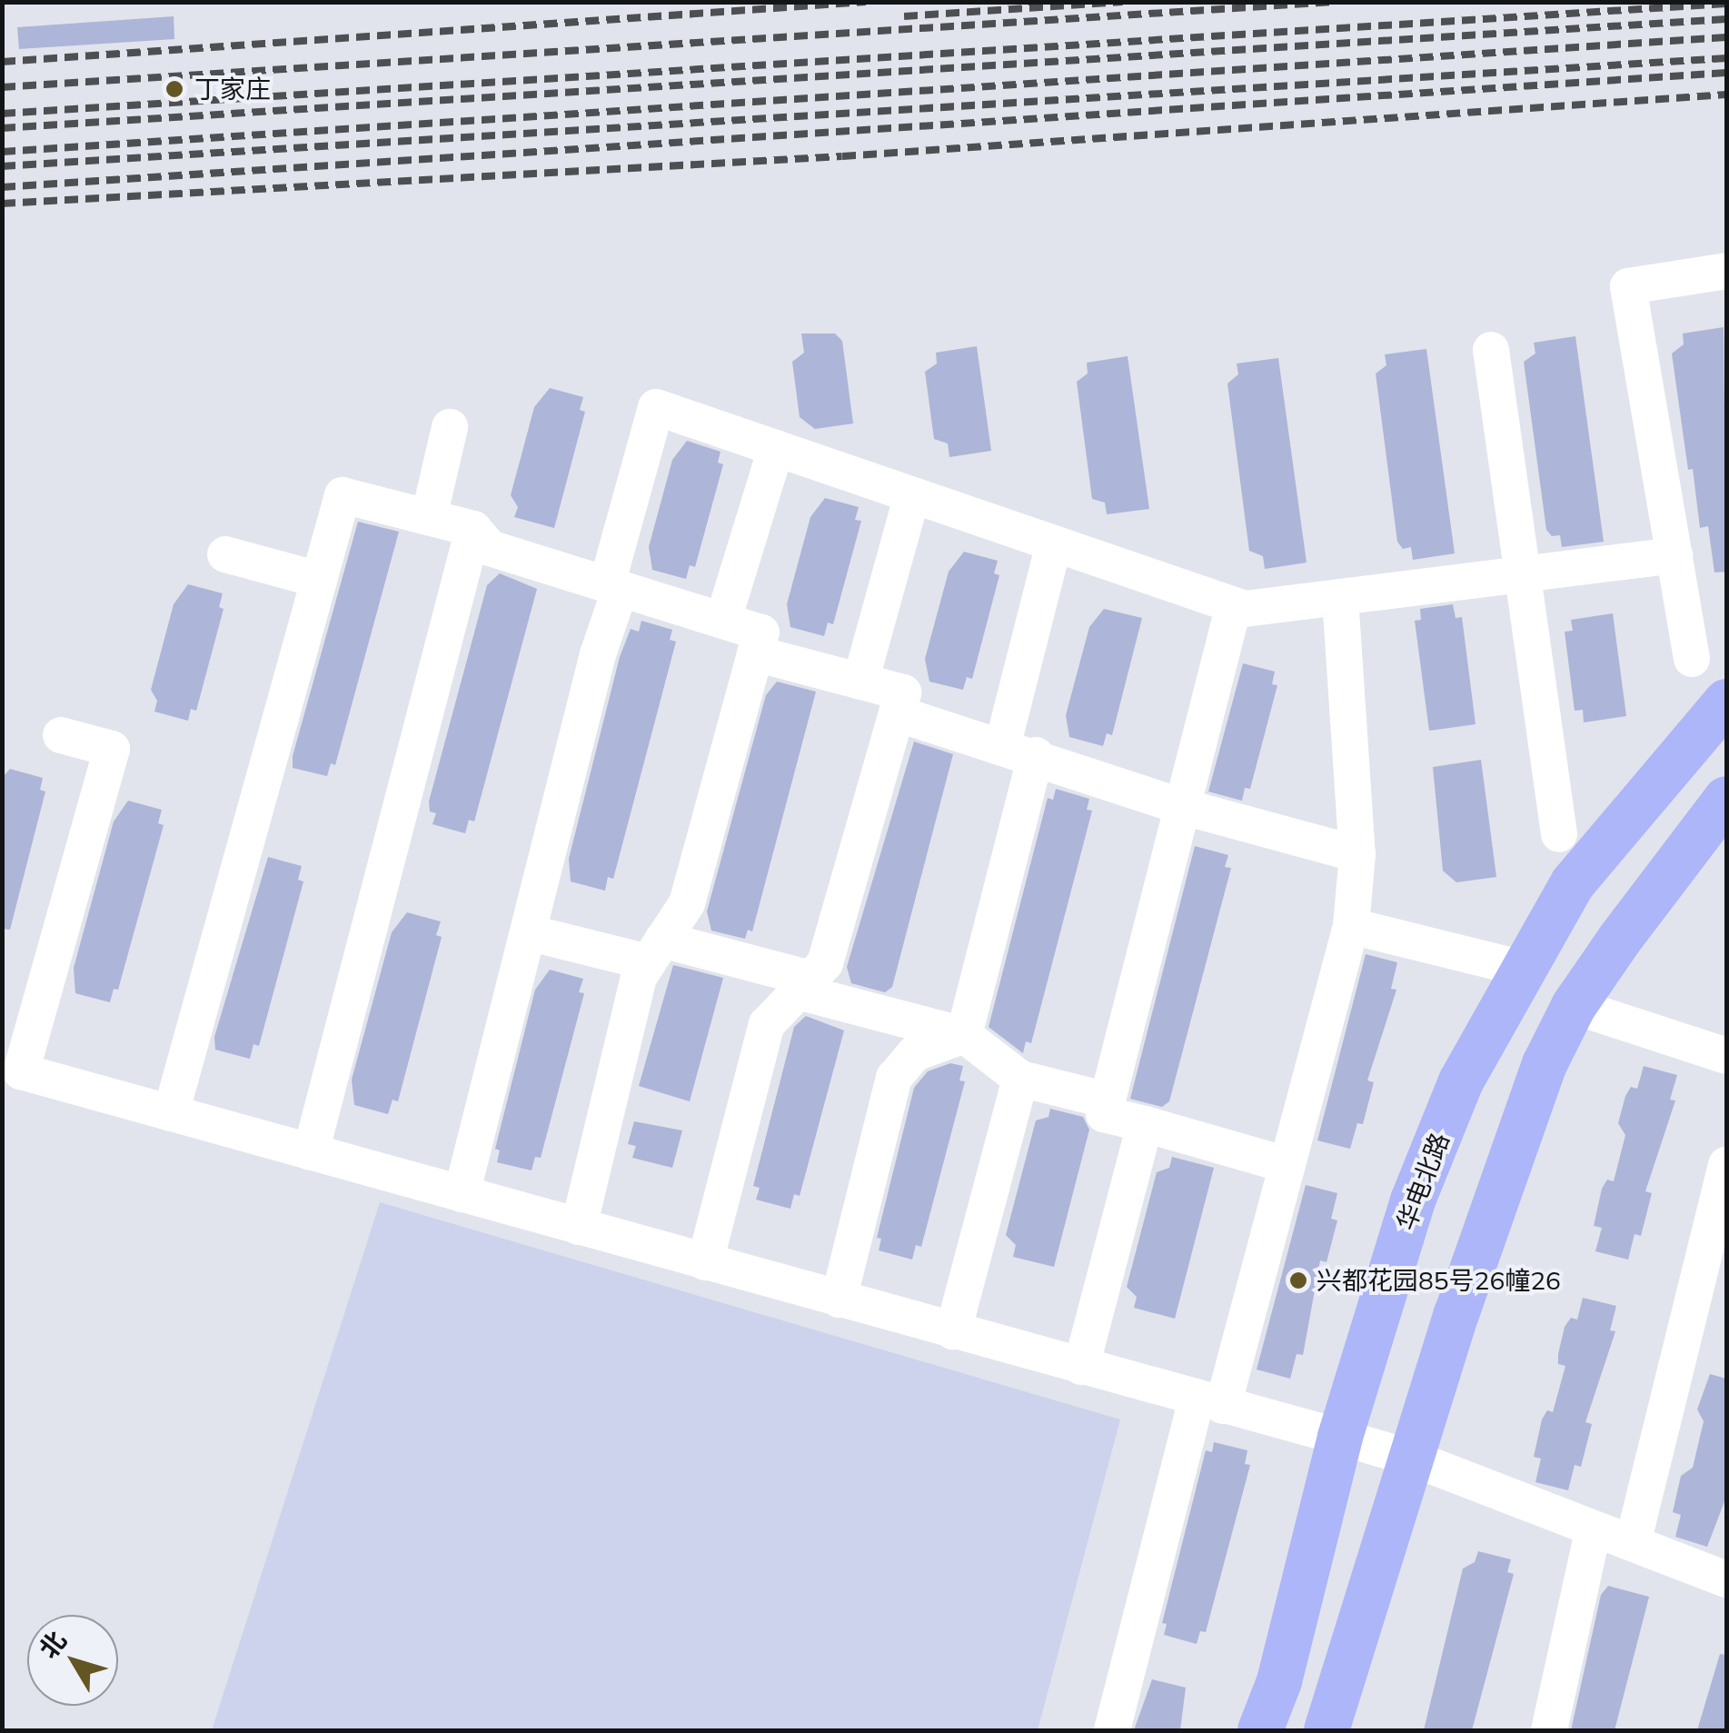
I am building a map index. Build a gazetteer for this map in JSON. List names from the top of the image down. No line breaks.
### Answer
{"streets":{"main road":["华电北路"]},"places":["丁家庄","兴都花园85号26幢26"],"north":"top left"}
